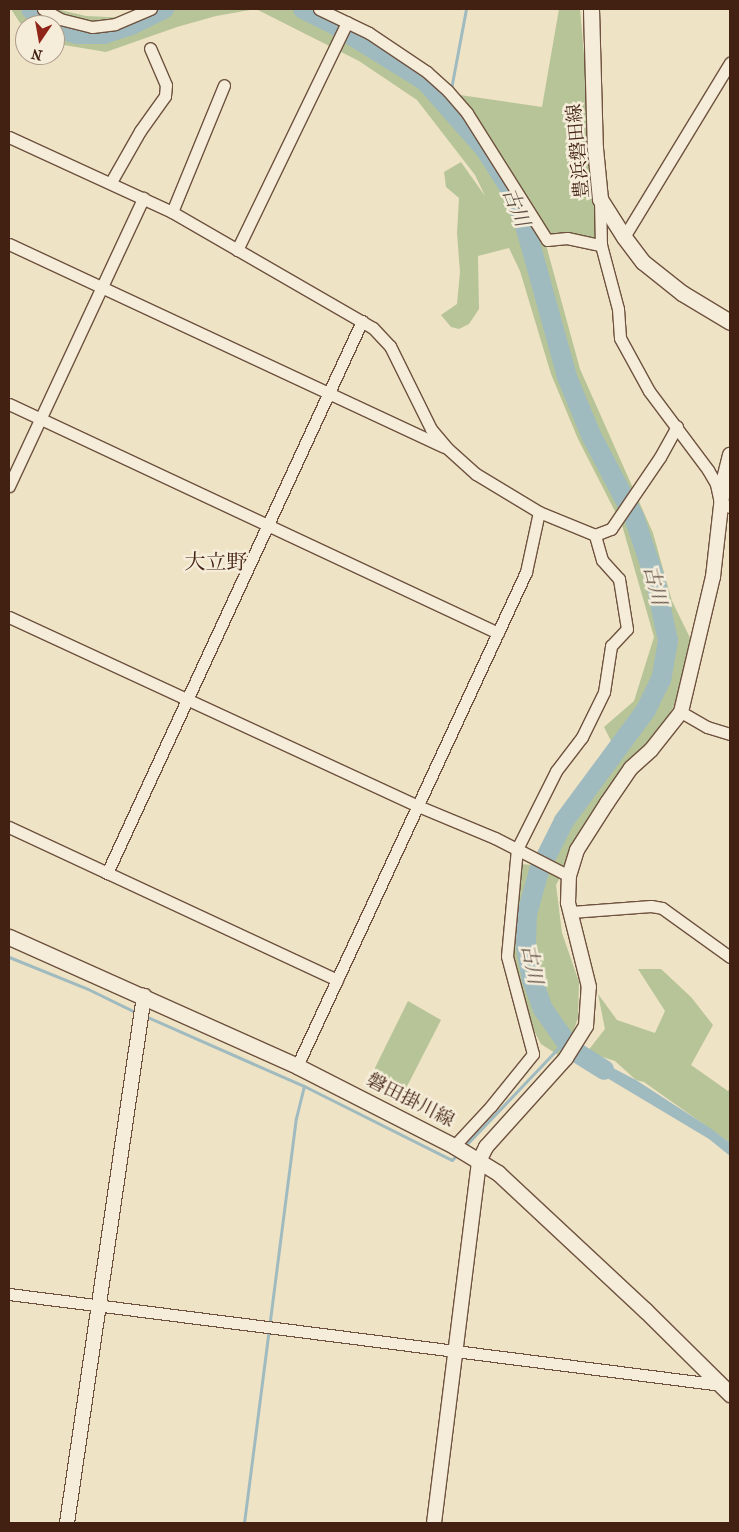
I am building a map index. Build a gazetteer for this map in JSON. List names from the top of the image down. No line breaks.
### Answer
{"streets":{"main road":["豊浜磐田線","磐田掛川線"]},"districts":["大立野"],"water":["古川"],"north":"bottom"}
